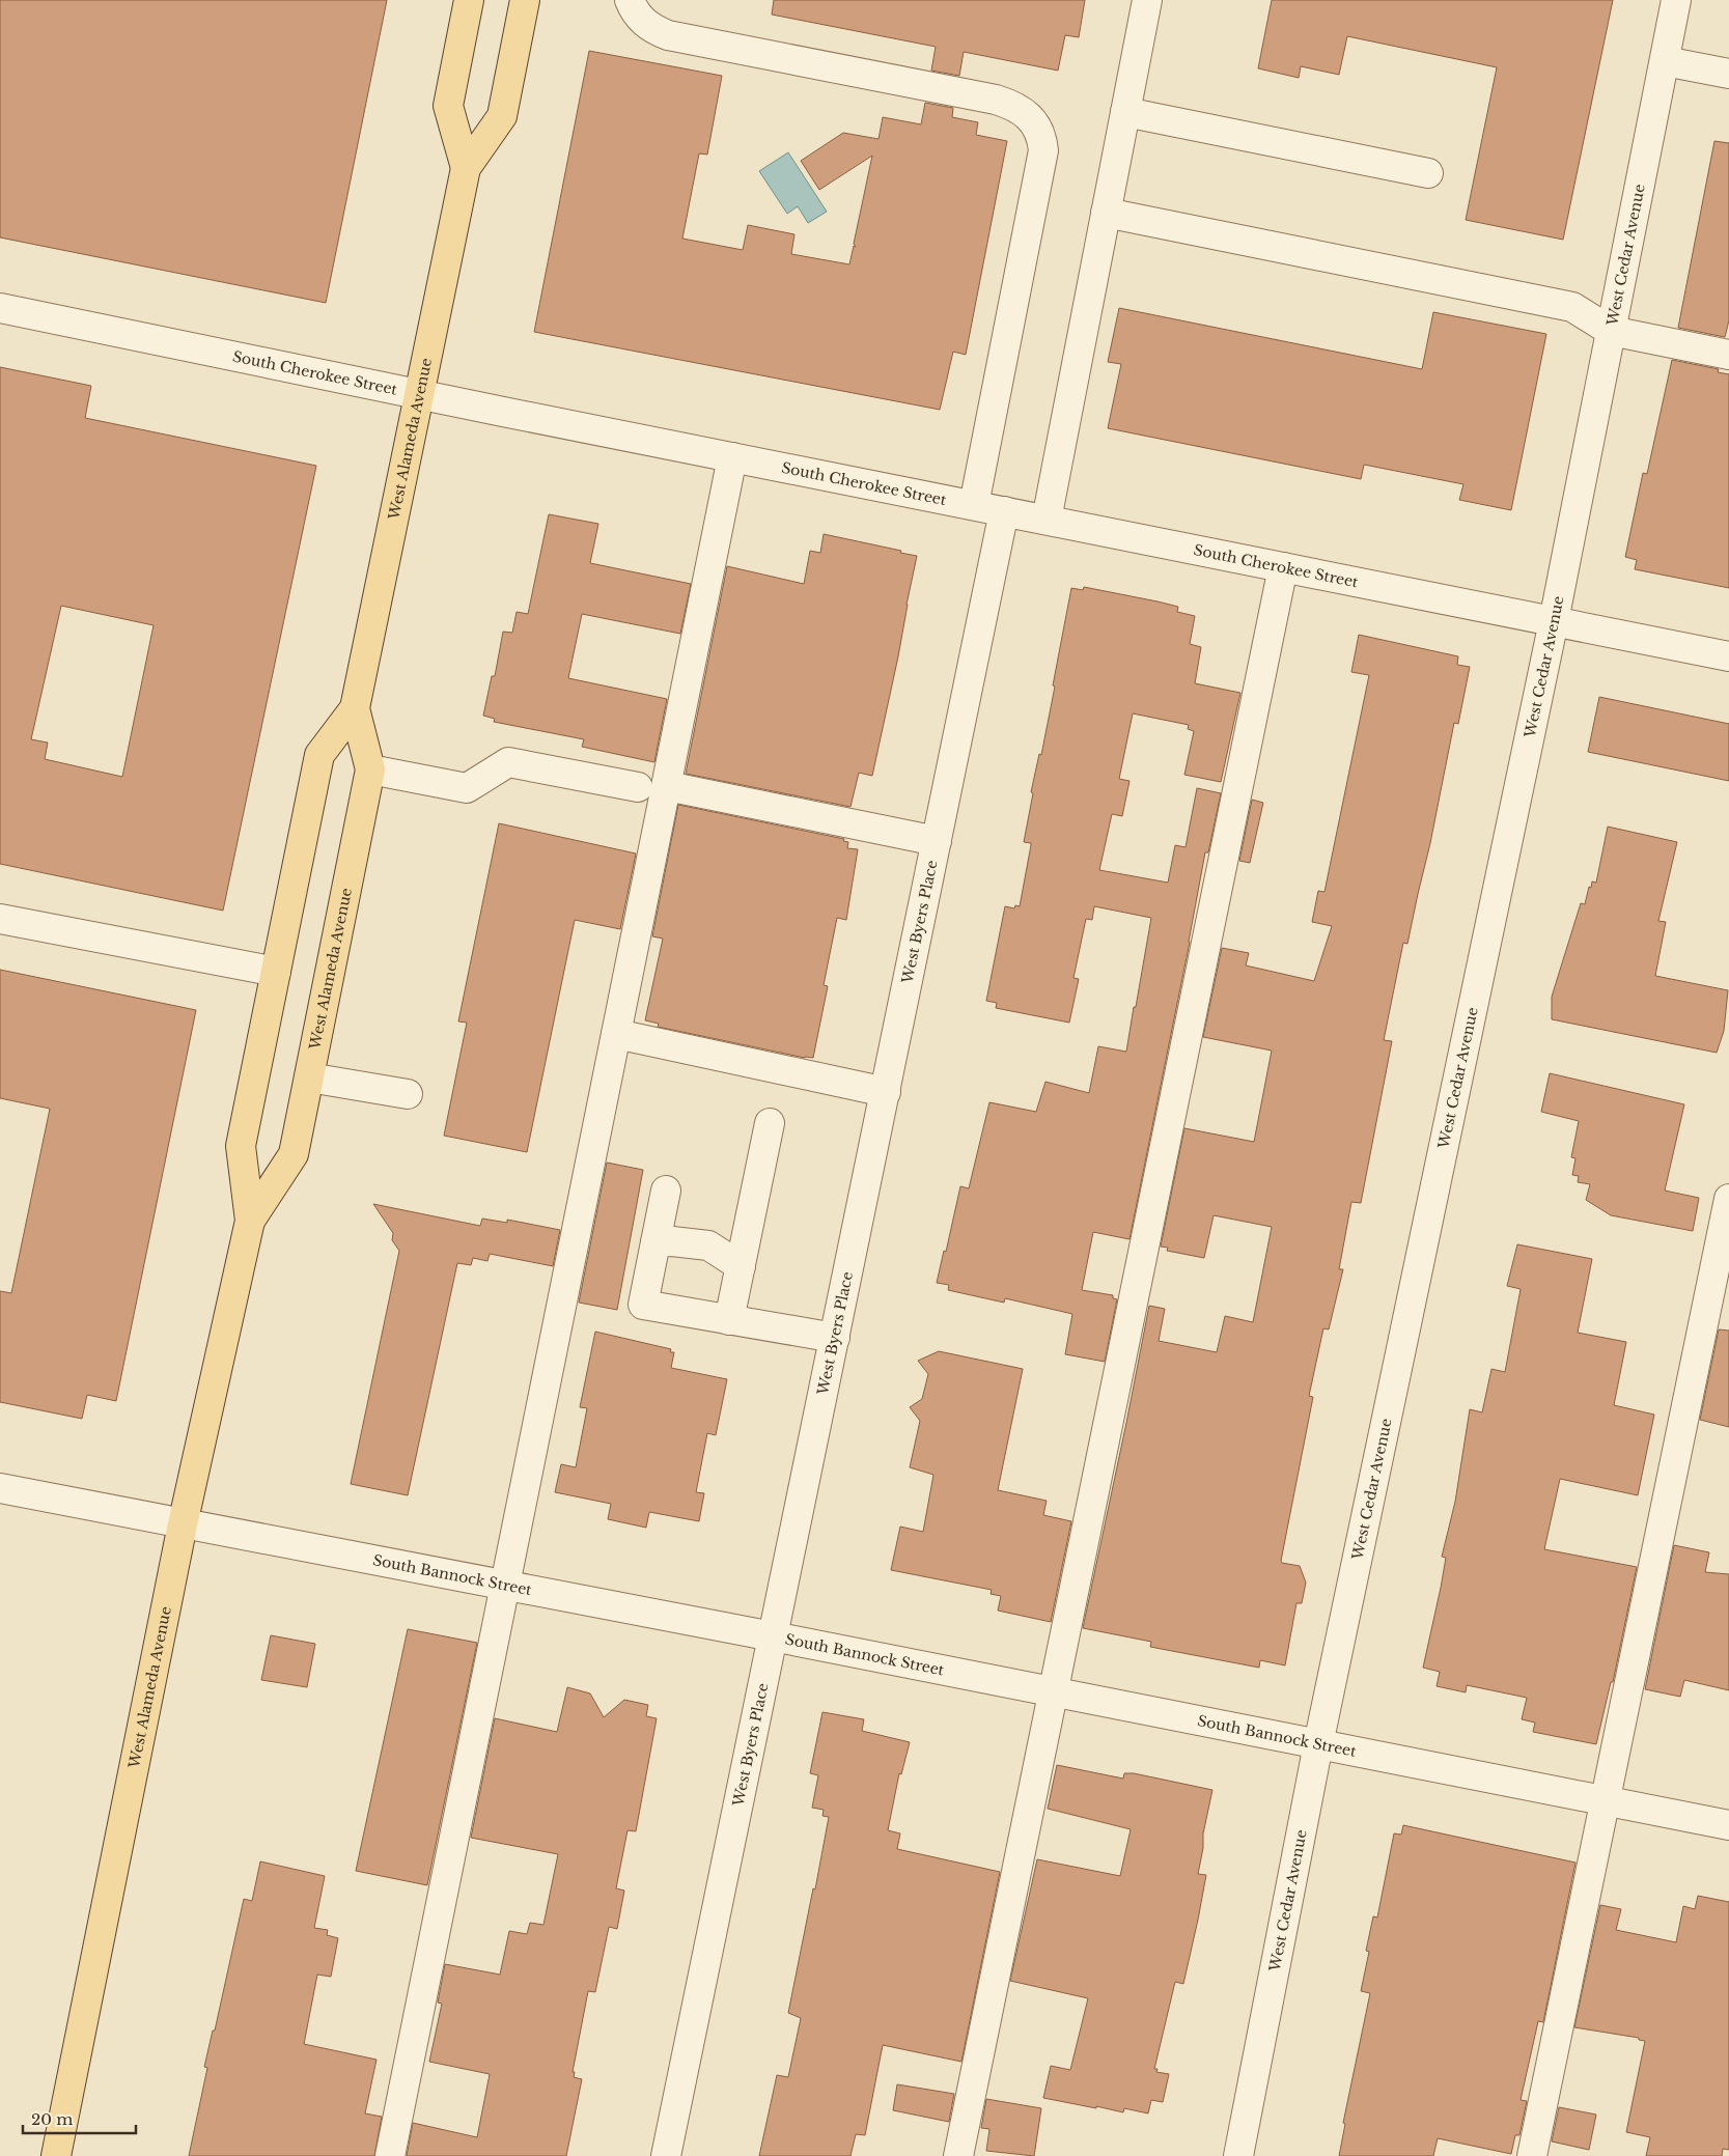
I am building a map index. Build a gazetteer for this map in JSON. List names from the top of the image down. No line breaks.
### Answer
{"streets":{"main road":["West Alameda Avenue"],"street":["West Cedar Avenue","South Cherokee Street","West Byers Place","South Bannock Street"]},"crossings":[["West Cedar Avenue","South Cherokee Street"],["West Cedar Avenue","South Bannock Street"],["South Cherokee Street","West Alameda Avenue"],["South Cherokee Street","West Byers Place"],["West Alameda Avenue","South Bannock Street"],["West Byers Place","South Bannock Street"]],"scale_bar":"20 m"}
